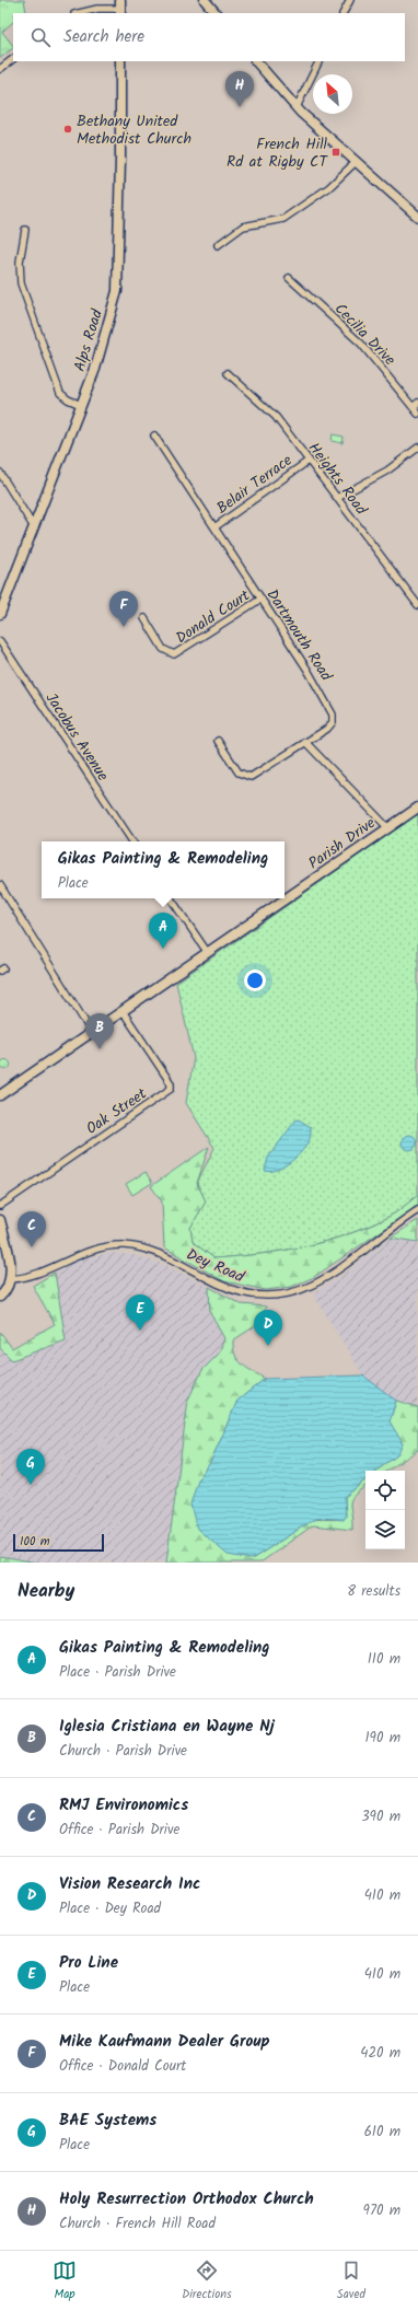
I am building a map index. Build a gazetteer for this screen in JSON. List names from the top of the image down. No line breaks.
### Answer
{"streets":{"main road":["Alps Road","Parish Drive"],"street":["Cecilia Drive","Heights Road","Belair Terrace","Donald Court","Dartmouth Road","Jacobus Avenue","Oak Street","Dey Road"]},"crossings":[["Heights Road","Belair Terrace"],["Belair Terrace","Dartmouth Road"],["Donald Court","Dartmouth Road"],["Parish Drive","Oak Street"]],"places":{"other":["Bethany United Methodist Church"],"transit":["French Hill Rd at Rigby CT"]},"scale_bar":"100 m","north":"top left","page":{"search":"Search here","pins":["H","F","A","B","C","E","D","G"],"popup":["Gikas Painting & Remodeling","Place"],"scale":"100 m","heading":["Nearby","8 results"],"list":[{"mark":"A","name":"Gikas Painting & Remodeling","note":"Place · Parish Drive","value":"110 m"},{"mark":"B","name":"Iglesia Cristiana en Wayne Nj","note":"Church · Parish Drive","value":"190 m"},{"mark":"C","name":"RMJ Environomics","note":"Office · Parish Drive","value":"390 m"},{"mark":"D","name":"Vision Research Inc","note":"Place · Dey Road","value":"410 m"},{"mark":"E","name":"Pro Line","note":"Place","value":"410 m"},{"mark":"F","name":"Mike Kaufmann Dealer Group","note":"Office · Donald Court","value":"420 m"},{"mark":"G","name":"BAE Systems","note":"Place","value":"610 m"},{"mark":"H","name":"Holy Resurrection Orthodox Church","note":"Church · French Hill Road","value":"970 m"}],"nav":["Map","Directions","Saved"]}}
